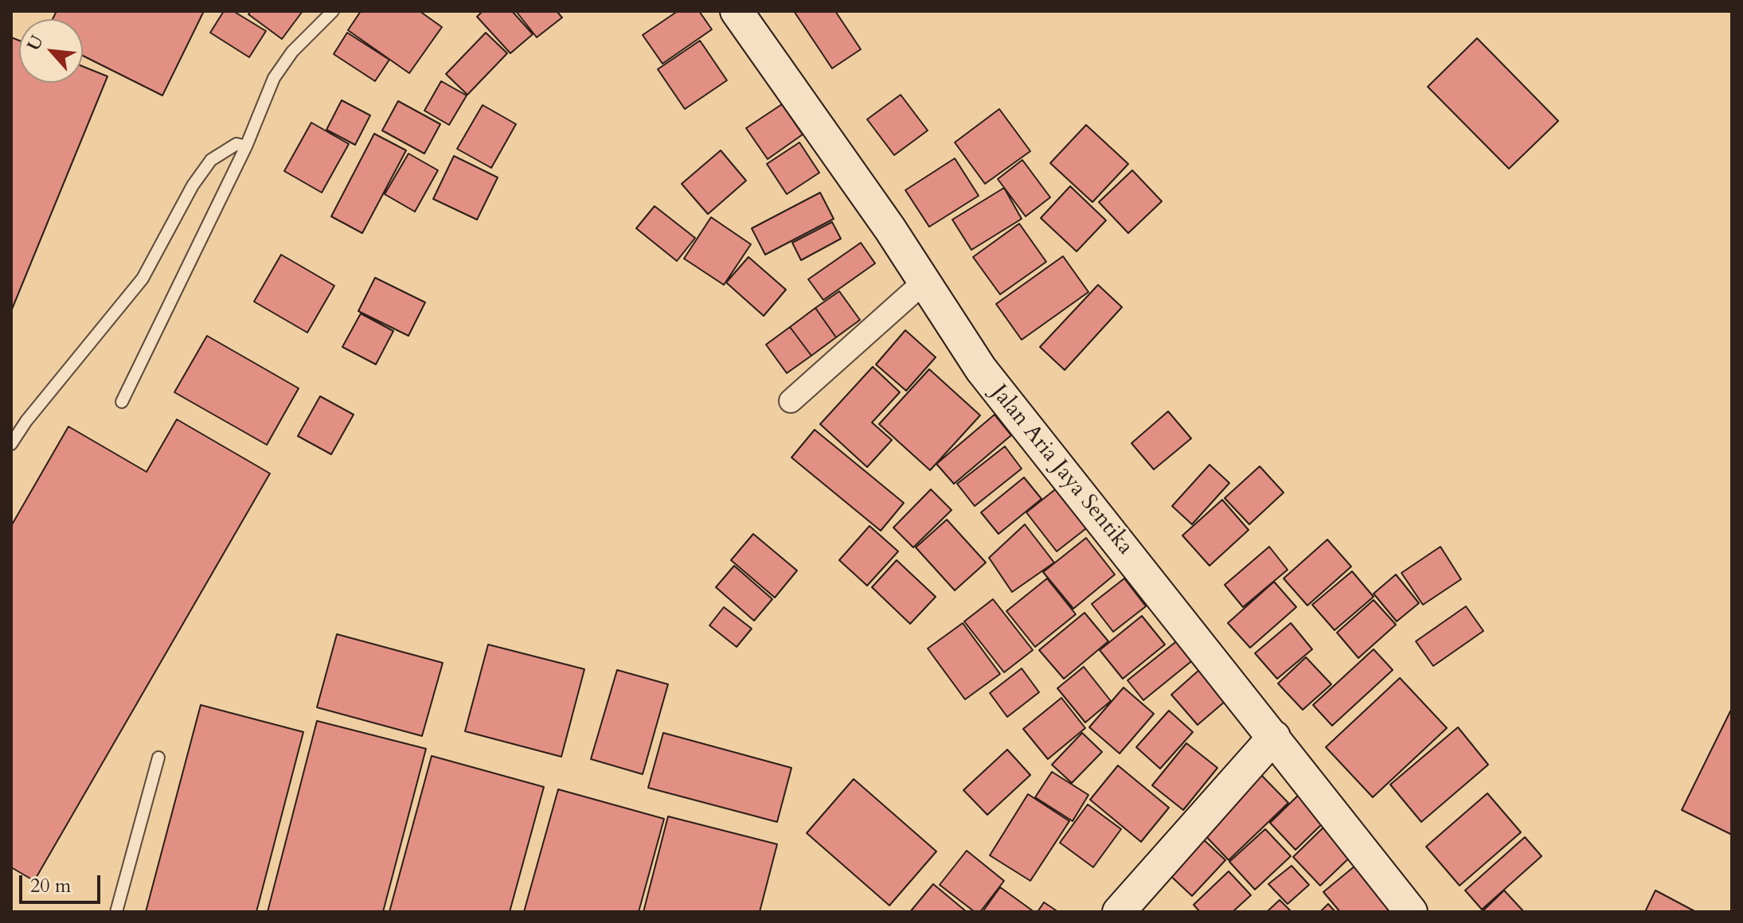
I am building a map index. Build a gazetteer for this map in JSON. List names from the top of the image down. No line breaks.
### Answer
{"streets":{"street":["Jalan Aria Jaya Sentika"]},"scale_bar":"20 m","north":"top left"}
